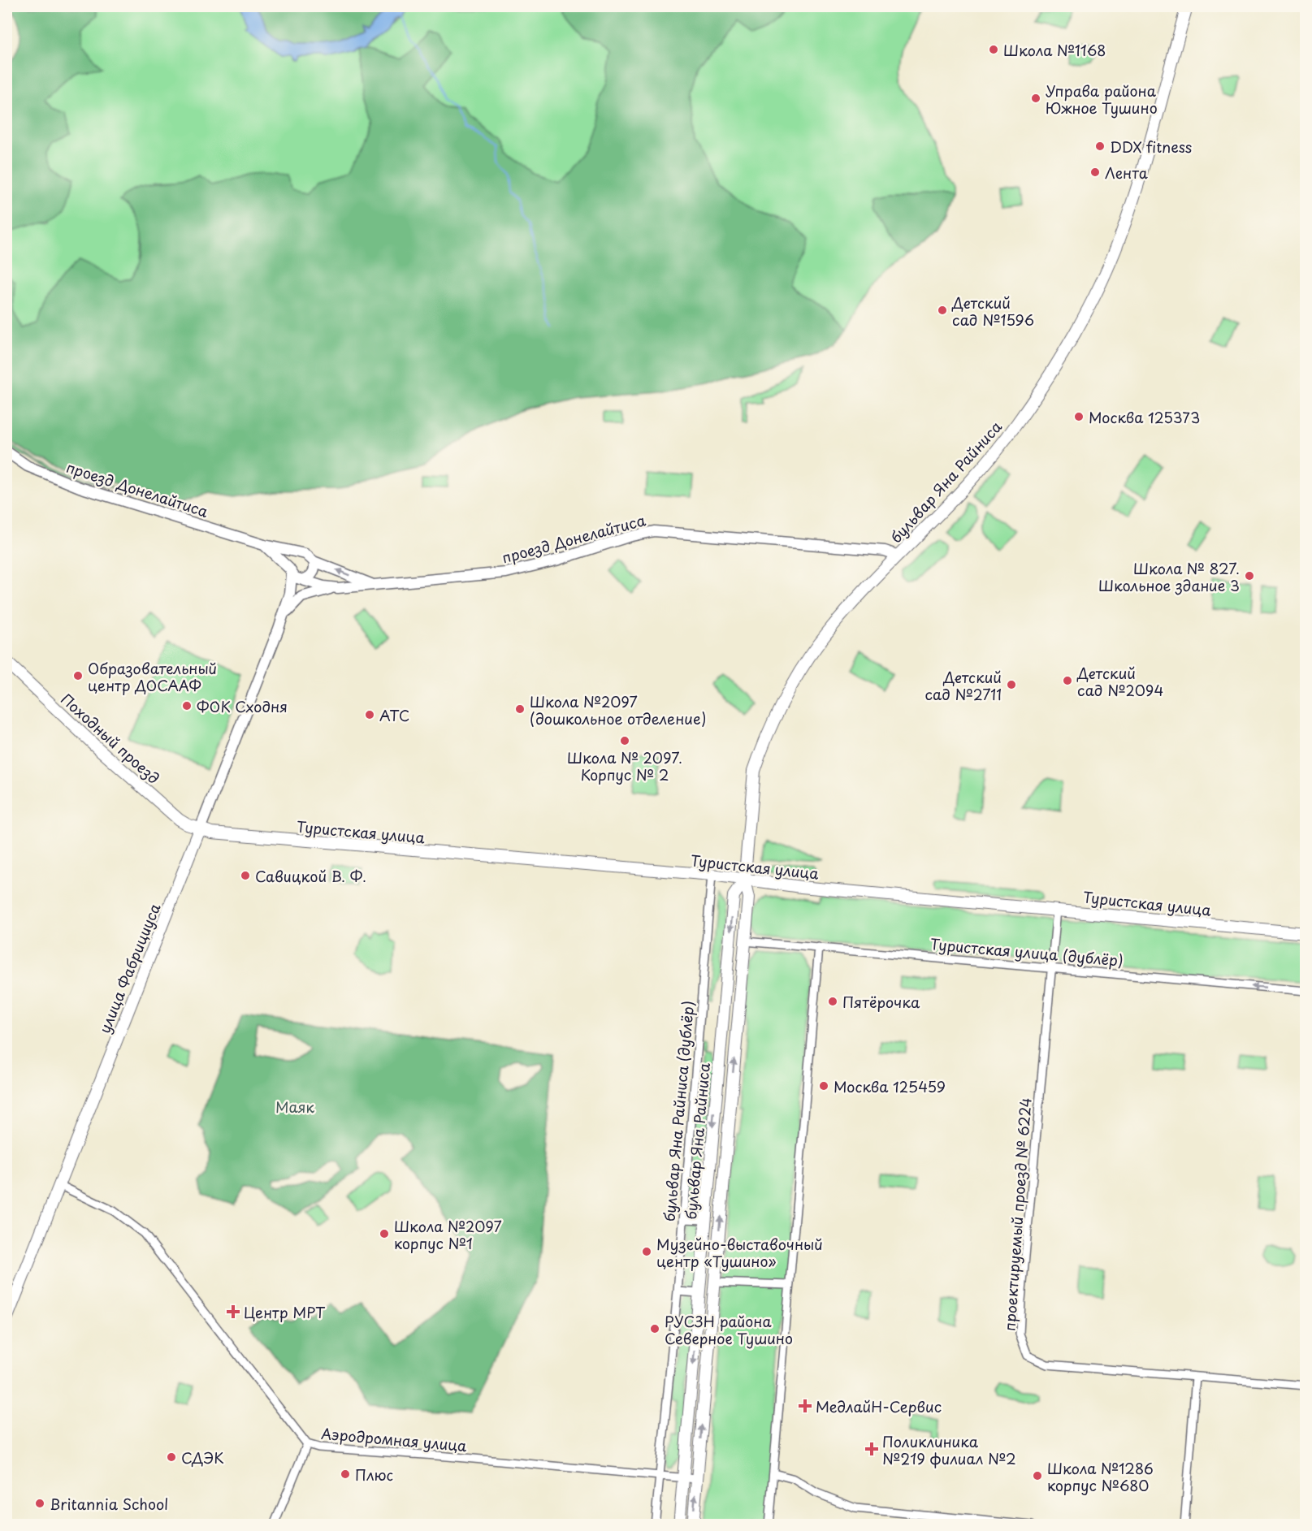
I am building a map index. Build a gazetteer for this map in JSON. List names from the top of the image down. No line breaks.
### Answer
{"streets":{"main road":["бульвар Яна Райниса","Походный проезд","Туристская улица","улица Фабрициуса"],"street":["проезд Донелайтиса","Туристская улица (дублёр)","бульвар Яна Райниса (дублёр)","проектируемый проезд № 6224","Аэродромная улица"]},"crossings":[["бульвар Яна Райниса","проезд Донелайтиса"],["бульвар Яна Райниса","Туристская улица"],["бульвар Яна Райниса","Туристская улица (дублёр)"],["бульвар Яна Райниса","Аэродромная улица"],["проезд Донелайтиса","улица Фабрициуса"],["Походный проезд","Туристская улица"],["Походный проезд","улица Фабрициуса"],["Туристская улица","улица Фабрициуса"],["Туристская улица","бульвар Яна Райниса (дублёр)"],["Туристская улица","проектируемый проезд № 6224"],["Туристская улица (дублёр)","проектируемый проезд № 6224"],["улица Фабрициуса","Аэродромная улица"],["бульвар Яна Райниса (дублёр)","Аэродромная улица"]],"one_way":["Туристская улица (дублёр)"],"parks":["Маяк"],"places":{"other":["Школа №1168","Управа района Южное Тушино","DDX fitness","Лента","Детский сад №1596","Москва 125373","Школа № 827. Школьное здание 3","Образовательный центр ДОСААФ","Детский сад №2094","Детский сад №2711","ФОК Сходня","Школа №2097 (дошкольное отделение)","АТС","Школа № 2097. Корпус № 2","Савицкой В. Ф.","Пятёрочка","Москва 125459","Школа №2097 корпус №1","Музейно-выставочный центр «Тушино»","РУСЗН района Северное Тушино","СДЭК","Плюс","Школа №1286 корпус №680","Britannia School"],"health":["Центр МРТ","МедлайН-Сервис","Поликлиника №219 филиал №2"]}}
